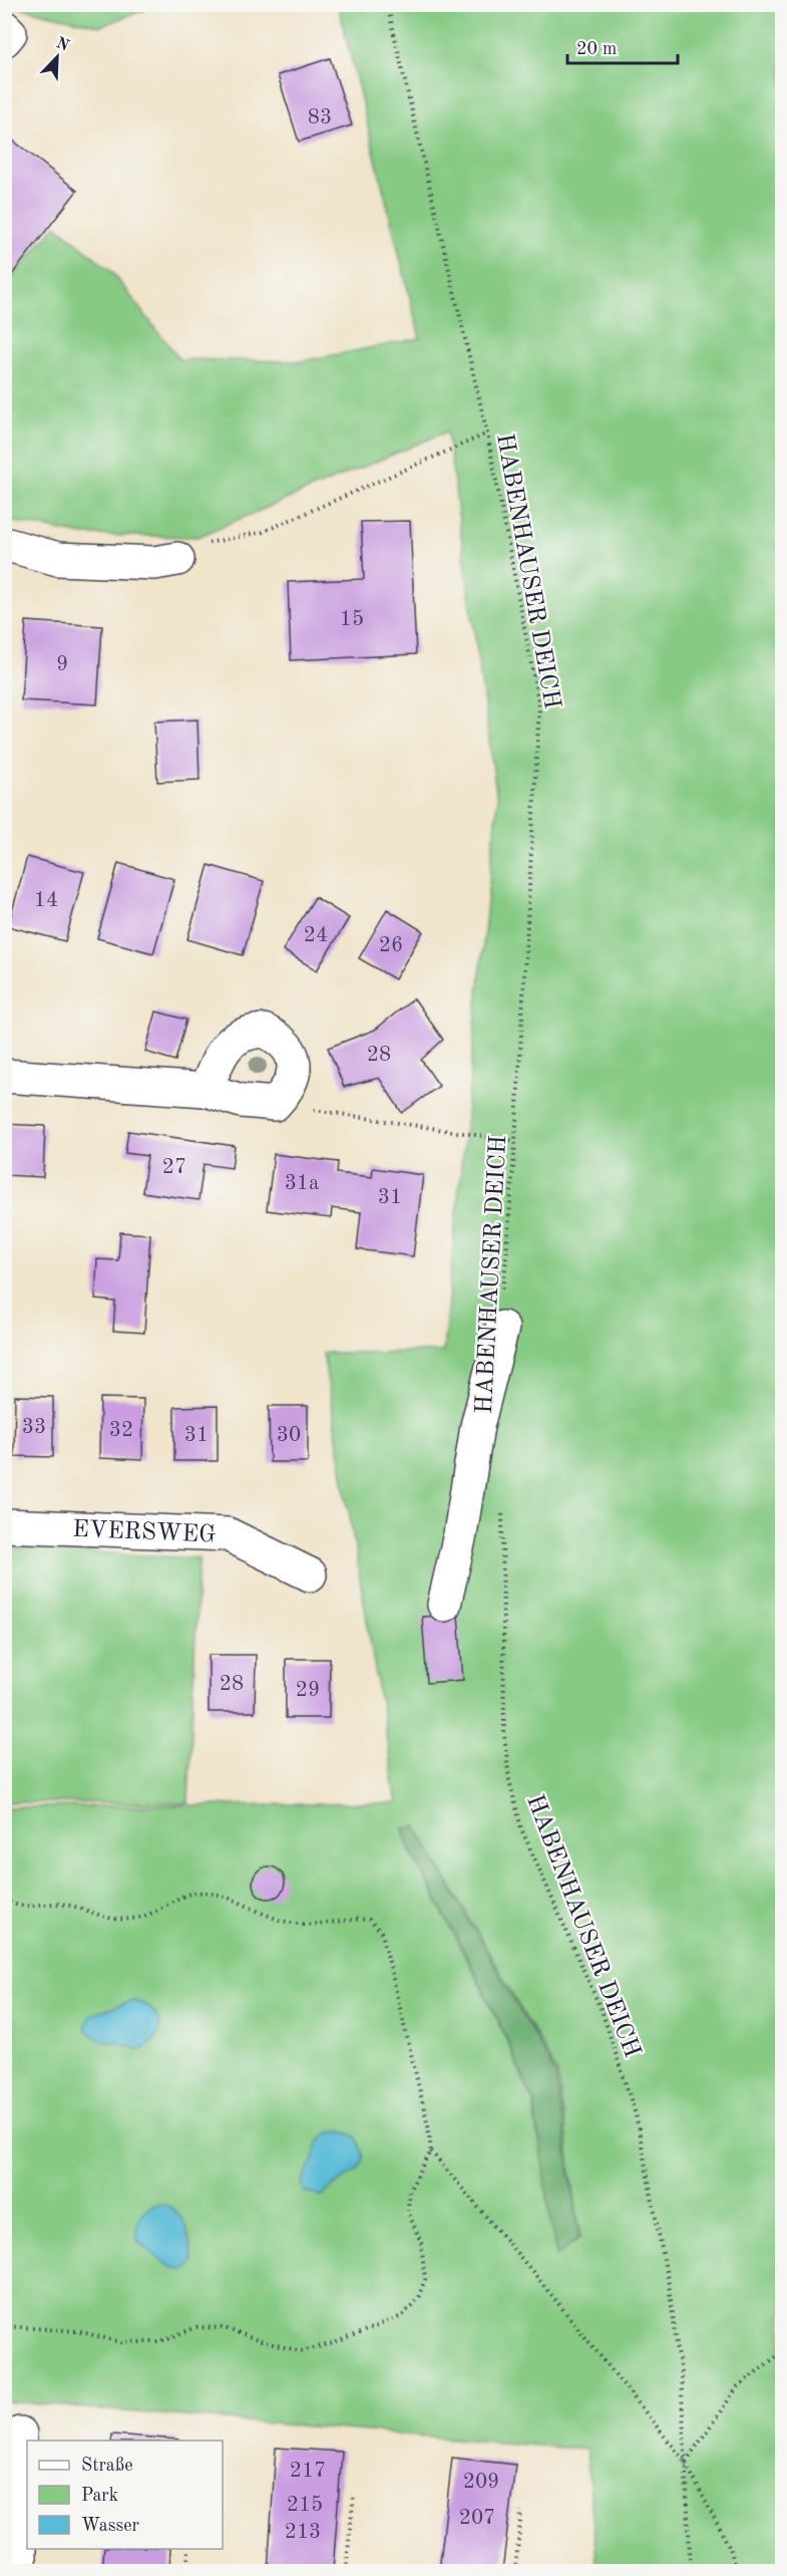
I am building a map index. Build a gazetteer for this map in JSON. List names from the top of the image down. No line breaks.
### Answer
{"streets":{"street":["EVERSWEG"],"path":["HABENHAUSER DEICH"]},"house_numbers":["83","15","9","14","24","26","28","27","31a","31","33","32","31","30","28","29","217","209","215","207","213"],"legend":["Straße","Park","Wasser"],"scale_bar":"20 m","north":"top right"}
